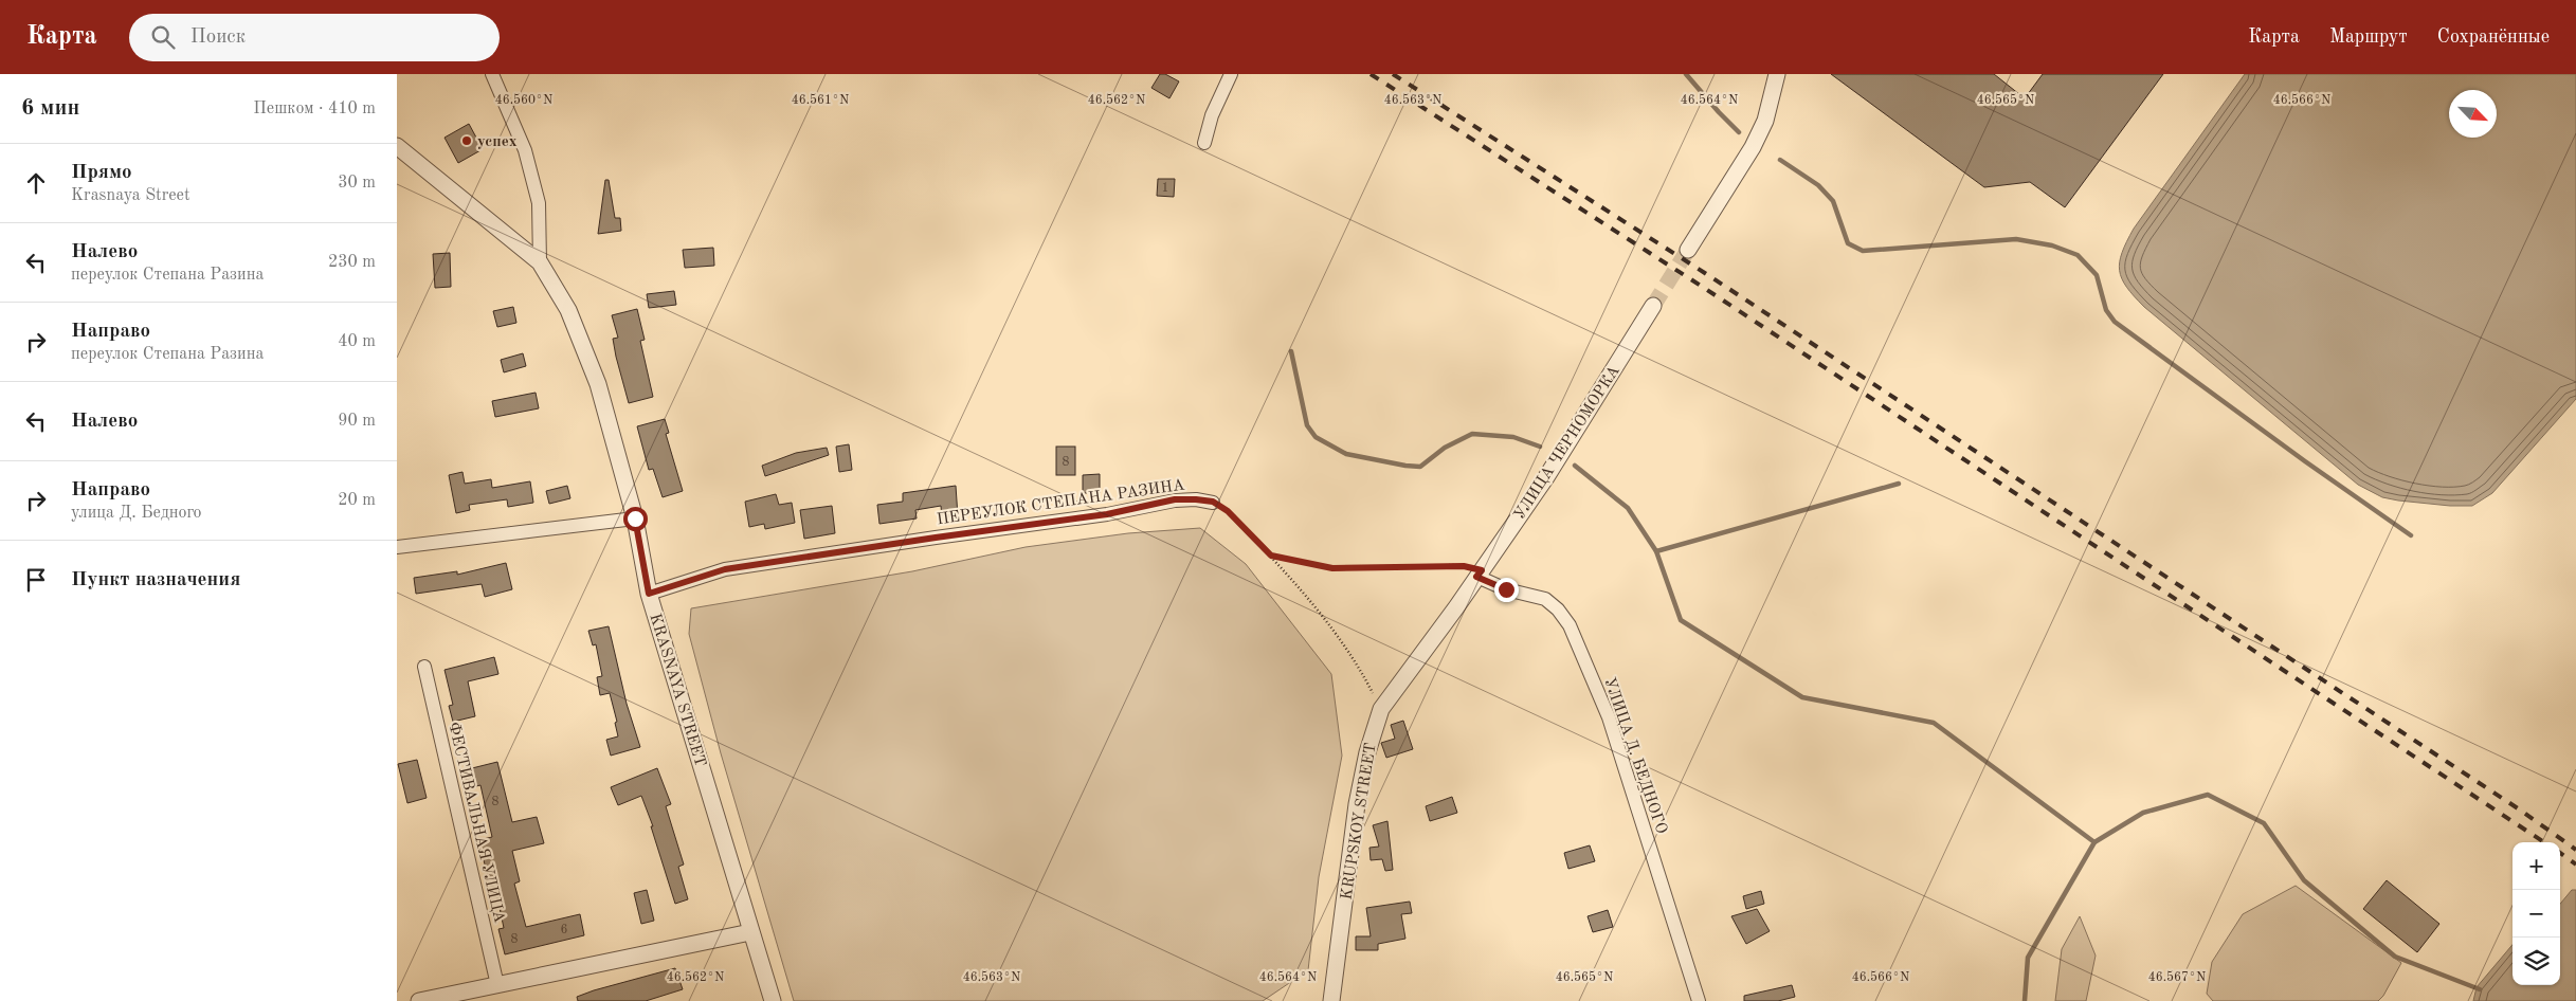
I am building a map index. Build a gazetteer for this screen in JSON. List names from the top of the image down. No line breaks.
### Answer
{"streets":{"street":["УЛИЦА ЧЕРНОМОРКА","ПЕРЕУЛОК СТЕПАНА РАЗИНА","KRASNAYA STREET","УЛИЦА Д. БЕДНОГО","KRUPSKOY STREET","ФЕСТИВАЛЬНАЯ УЛИЦА"]},"crossings":[["УЛИЦА ЧЕРНОМОРКА","УЛИЦА Д. БЕДНОГО"],["УЛИЦА ЧЕРНОМОРКА","KRUPSKOY STREET"],["ПЕРЕУЛОК СТЕПАНА РАЗИНА","KRASNAYA STREET"],["УЛИЦА Д. БЕДНОГО","KRUPSKOY STREET"]],"places":["успех"],"house_numbers":["1","8","8","6","8"],"north":"bottom right","page":{"header":"Карта","search":"Поиск","nav":["Карта","Маршрут","Сохранённые"],"heading":["6 мин","Пешком · 410 m"],"list":[["Прямо","Krasnaya Street","30 m"],["Налево","переулок Степана Разина","230 m"],["Направо","переулок Степана Разина","40 m"],["Налево","90 m"],["Направо","улица Д. Бедного","20 m"],"Пункт назначения"],"map_buttons":["+","−"]},"coordinates":["46.560°N","46.561°N","46.562°N","46.563°N","46.564°N","46.565°N","46.566°N","46.567°N"]}
